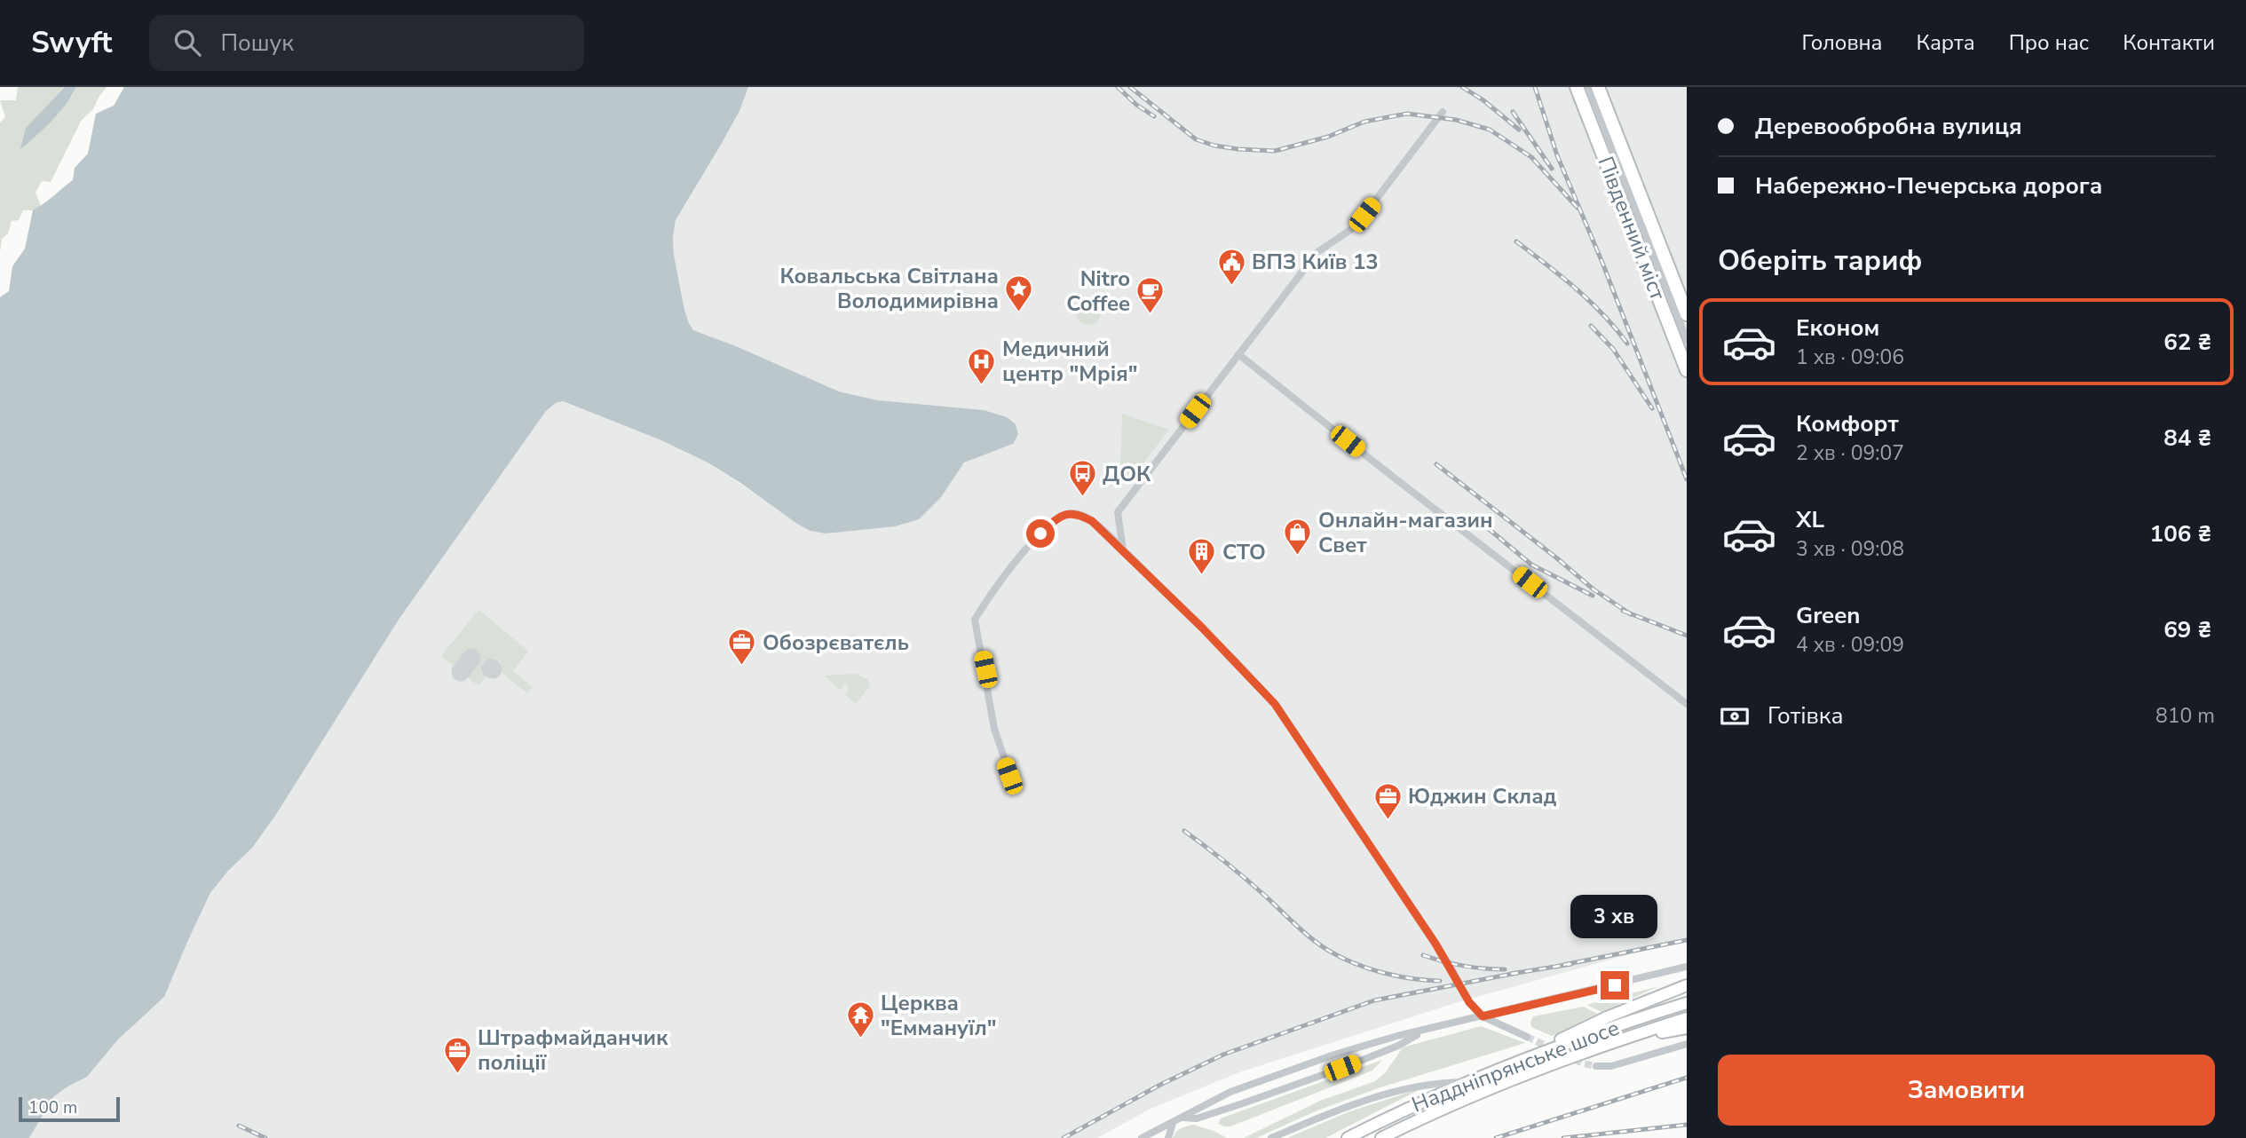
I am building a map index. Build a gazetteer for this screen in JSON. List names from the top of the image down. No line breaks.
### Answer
{"streets":{"highway":["Південний міст"],"main road":["Наддніпрянське шосе"]},"places":{"public building":["ВПЗ Київ 13"],"place":["Ковальська Світлана Володимирівна"],"cafe":["Nitro Coffee"],"hospital":["Медичний центр \"Мрія\""],"bus stop":["ДОК"],"shop":["Онлайн-магазин Свет"],"building":["СТО"],"office":["Обозрєватєль","Юджин Склад","Штрафмайданчик поліції"],"temple":["Церква \"Еммануїл\""]},"scale_bar":"100 m","page":{"header":"Swyft","search":"Пошук","nav":["Головна","Карта","Про нас","Контакти"],"banner":["Деревообробна вулиця","Набережно-Печерська дорога"],"heading":"Оберіть тариф","list":[{"name":"Економ","note":"1 хв · 09:06","value":"62 ₴"},{"name":"Комфорт","note":"2 хв · 09:07","value":"84 ₴"},{"name":"XL","note":"3 хв · 09:08","value":"106 ₴"},{"name":"Green","note":"4 хв · 09:09","value":"69 ₴"}],"pay":["Готівка","810 m"],"bubble":"3 хв","buttons":"Замовити","scale":"100 m"}}
